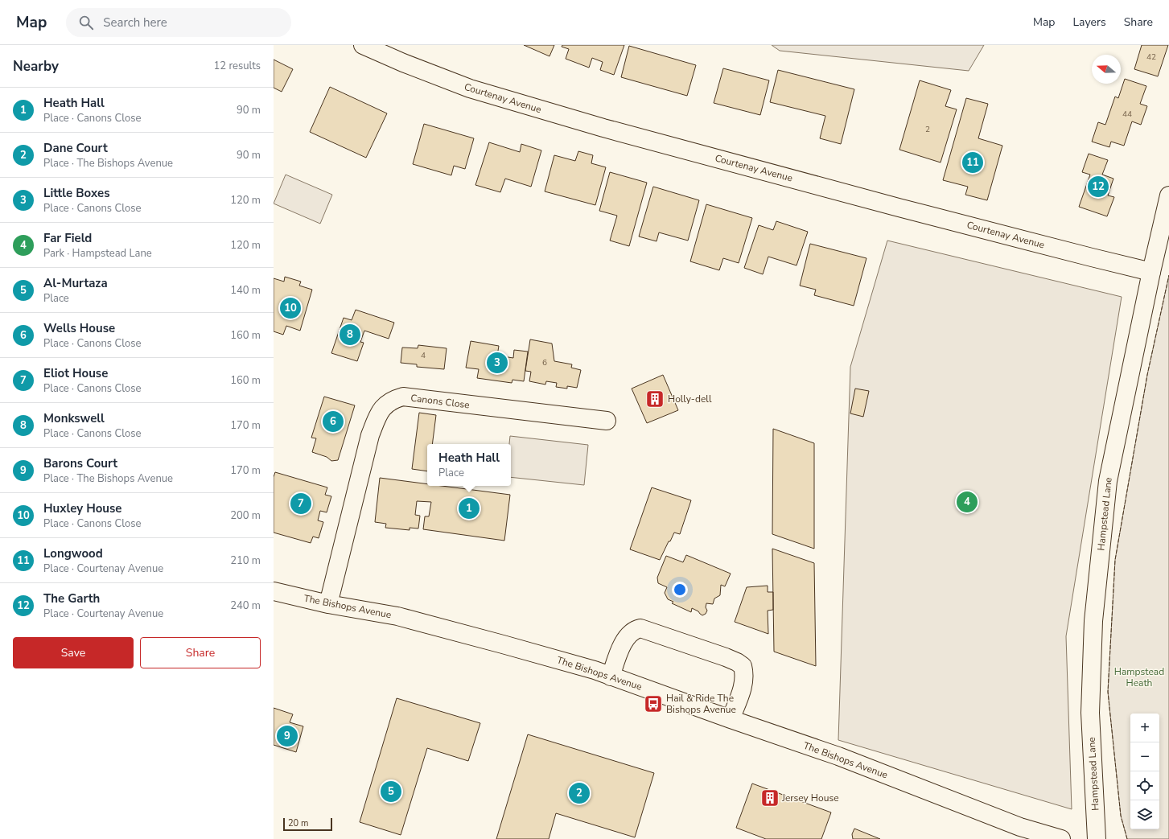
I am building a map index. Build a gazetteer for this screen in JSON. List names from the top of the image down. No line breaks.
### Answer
{"streets":{"street":["Courtenay Avenue","Canons Close","Hampstead Lane","The Bishops Avenue"]},"crossings":[["Courtenay Avenue","Hampstead Lane"],["Canons Close","The Bishops Avenue"]],"parks":["Hampstead Heath"],"places":{"building":["Holly-dell","Jersey House"],"bus stop":["Hail & Ride The Bishops Avenue"]},"house_numbers":["42","44","2","4","6"],"scale_bar":"20 m","north":"left","page":{"header":"Map","search":"Search here","nav":["Map","Layers","Share"],"heading":["Nearby","12 results"],"list":[{"mark":"1","name":"Heath Hall","note":"Place · Canons Close","value":"90 m"},{"mark":"2","name":"Dane Court","note":"Place · The Bishops Avenue","value":"90 m"},{"mark":"3","name":"Little Boxes","note":"Place · Canons Close","value":"120 m"},{"mark":"4","name":"Far Field","note":"Park · Hampstead Lane","value":"120 m"},{"mark":"5","name":"Al-Murtaza","note":"Place","value":"140 m"},{"mark":"6","name":"Wells House","note":"Place · Canons Close","value":"160 m"},{"mark":"7","name":"Eliot House","note":"Place · Canons Close","value":"160 m"},{"mark":"8","name":"Monkswell","note":"Place · Canons Close","value":"170 m"},{"mark":"9","name":"Barons Court","note":"Place · The Bishops Avenue","value":"170 m"},{"mark":"10","name":"Huxley House","note":"Place · Canons Close","value":"200 m"},{"mark":"11","name":"Longwood","note":"Place · Courtenay Avenue","value":"210 m"},{"mark":"12","name":"The Garth","note":"Place · Courtenay Avenue","value":"240 m"}],"pins":["11","12","10","8","3","6","4","7","1","9","5","2"],"popup":["Heath Hall","Place"],"buttons":["Save","Share"],"map_buttons":["+","−"],"scale":"20 m"}}
